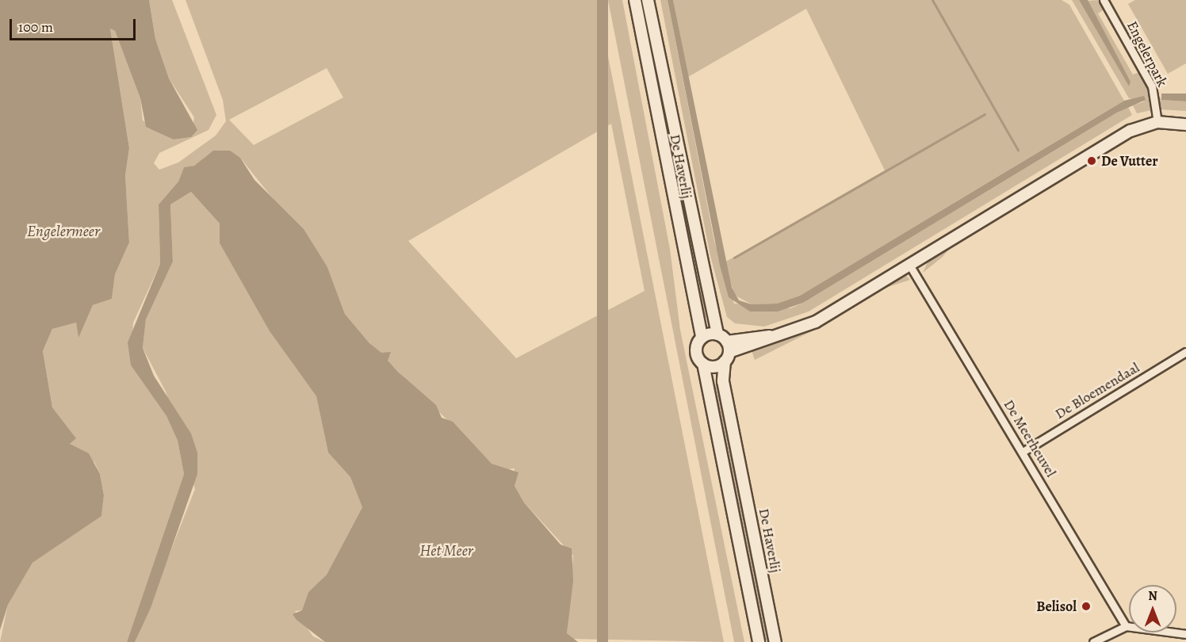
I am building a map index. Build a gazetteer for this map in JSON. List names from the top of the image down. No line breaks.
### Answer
{"streets":{"street":["Engelerpark","De Haverlij","De Bloemendaal","De Meerheuvel"]},"crossings":[["De Bloemendaal","De Meerheuvel"]],"water":["Engelermeer","Het Meer"],"places":["De Vutter","Belisol"],"scale_bar":"100 m","north":"top"}
